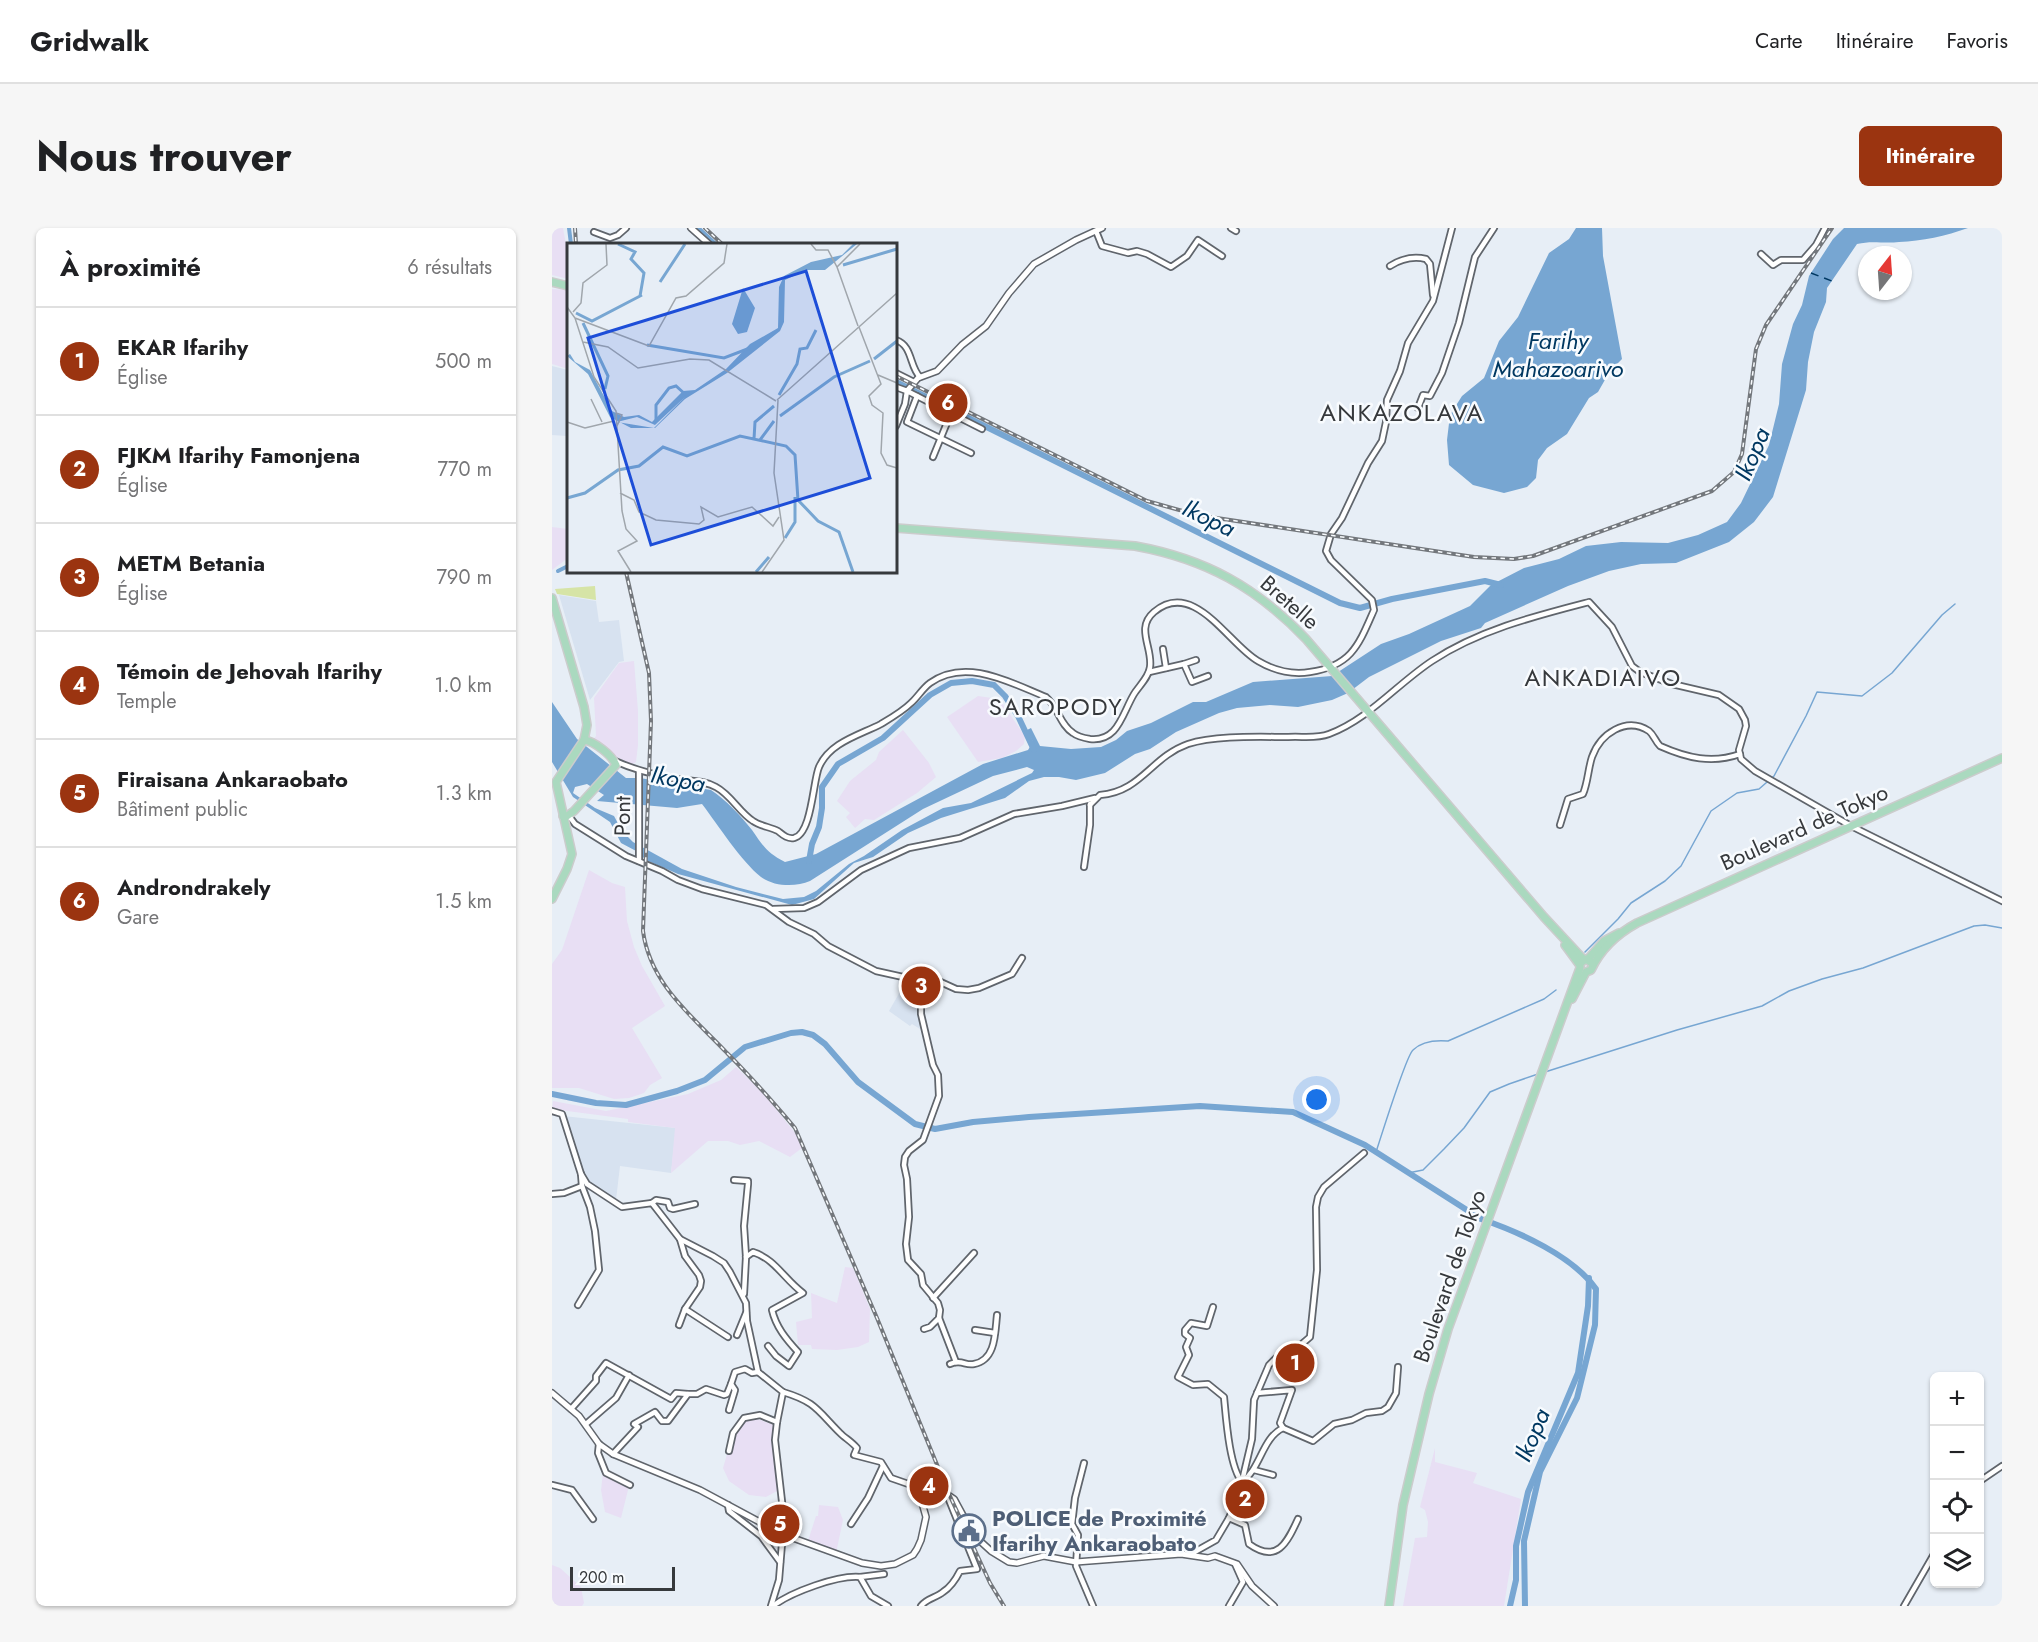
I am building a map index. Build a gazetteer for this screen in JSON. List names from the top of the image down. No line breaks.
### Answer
{"streets":{"main road":["Bretelle","Boulevard de Tokyo"],"street":["Pont"]},"crossings":[["Bretelle","Boulevard de Tokyo"]],"districts":["ANKAZOLAVA","ANKADIAIVO","SAROPODY"],"water":["Farihy Mahazoarivo","Ikopa"],"places":{"public building":["POLICE de Proximité Ifarihy Ankaraobato"]},"scale_bar":"200 m","north":"top","page":{"header":"Gridwalk","nav":["Carte","Itinéraire","Favoris"],"title":"Nous trouver","buttons":"Itinéraire","heading":["À proximité","6 résultats"],"list":[{"mark":"1","name":"EKAR Ifarihy","note":"Église","value":"500 m"},{"mark":"2","name":"FJKM Ifarihy Famonjena","note":"Église","value":"770 m"},{"mark":"3","name":"METM Betania","note":"Église","value":"790 m"},{"mark":"4","name":"Témoin de Jehovah Ifarihy","note":"Temple","value":"1.0 km"},{"mark":"5","name":"Firaisana Ankaraobato","note":"Bâtiment public","value":"1.3 km"},{"mark":"6","name":"Androndrakely","note":"Gare","value":"1.5 km"}],"pins":["6","3","1","4","2","5"],"map_buttons":["+","−"],"scale":"200 m"}}
